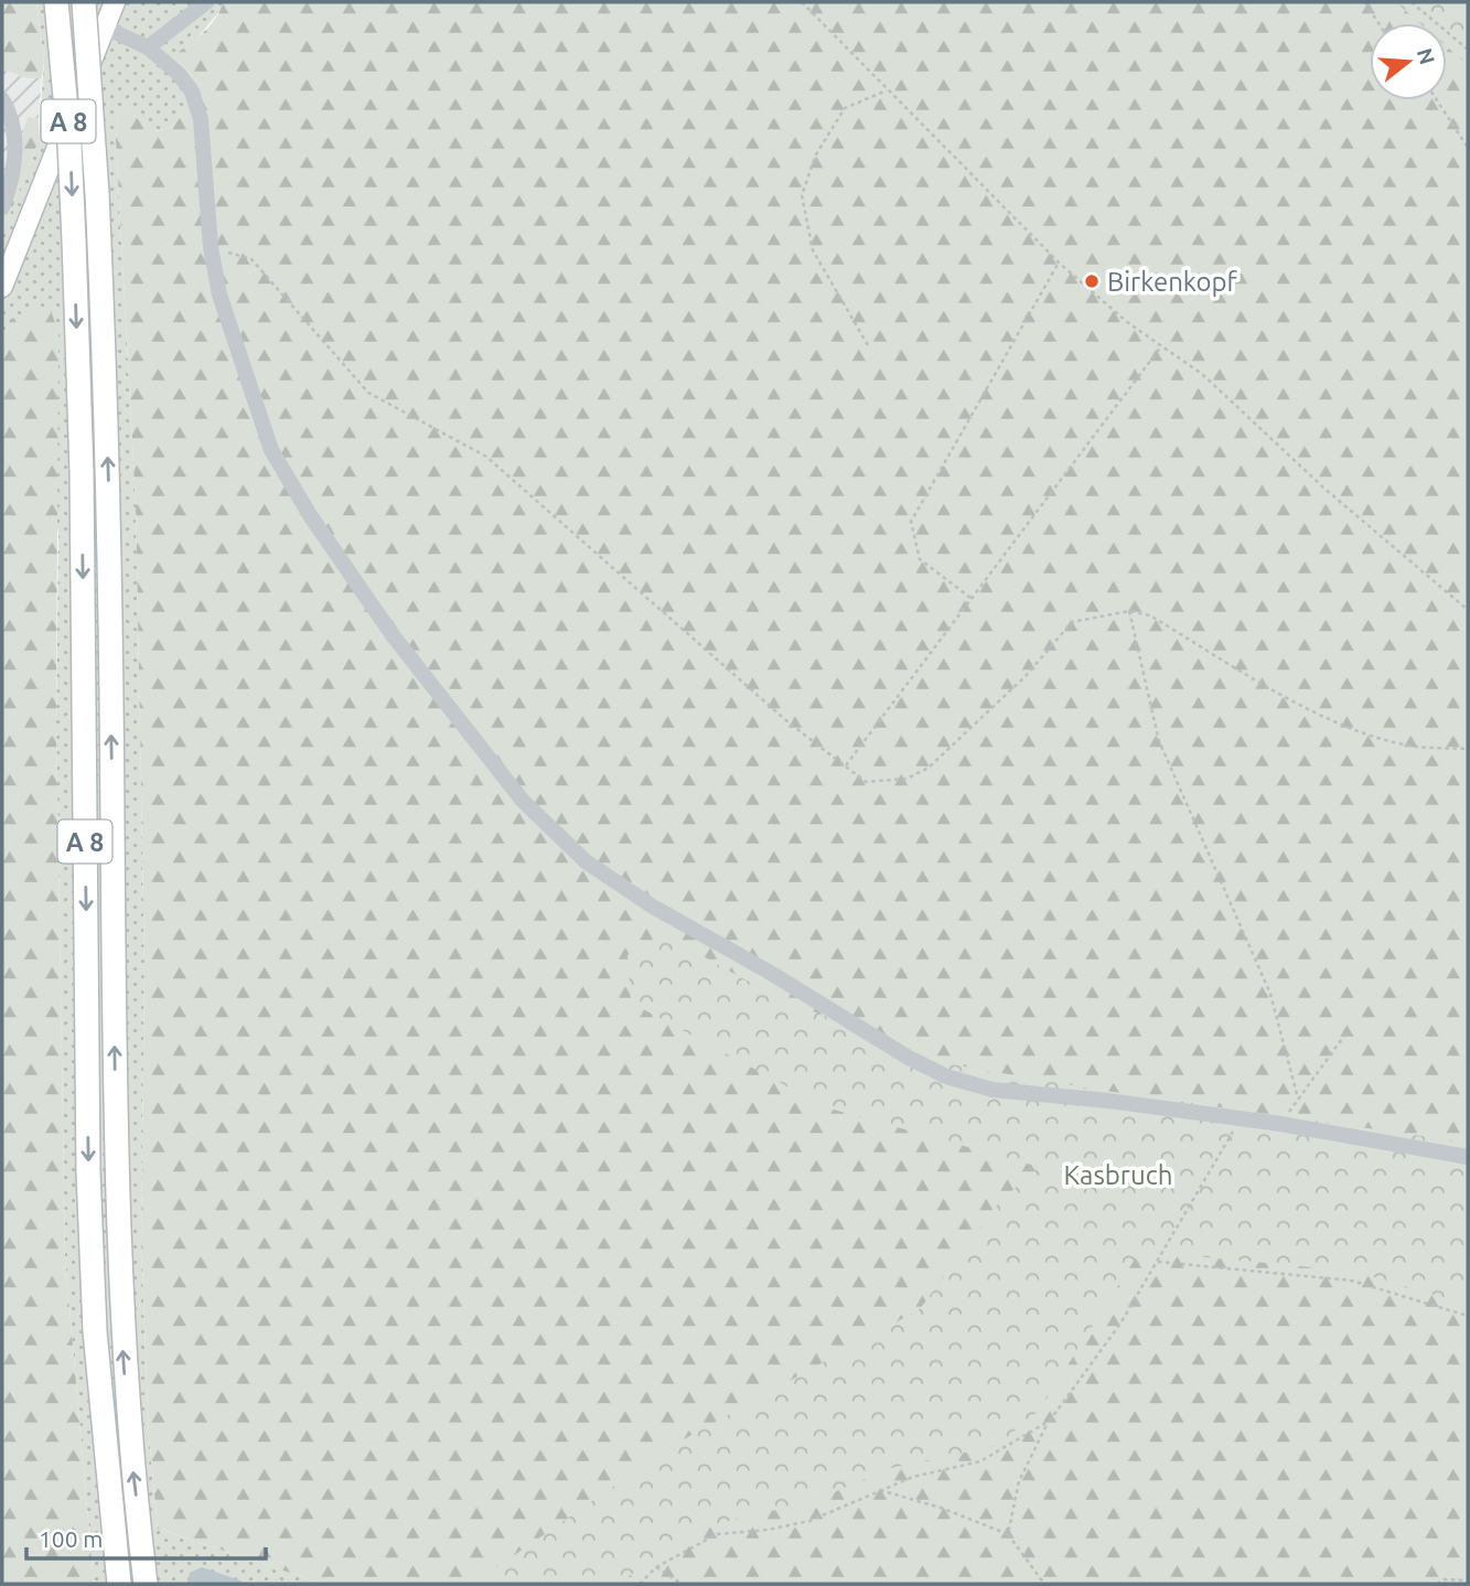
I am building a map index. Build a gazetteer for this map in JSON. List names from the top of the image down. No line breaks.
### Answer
{"streets":{"highway":["A 8"]},"parks":["Kasbruch"],"places":["Birkenkopf"],"scale_bar":"100 m","north":"right"}
